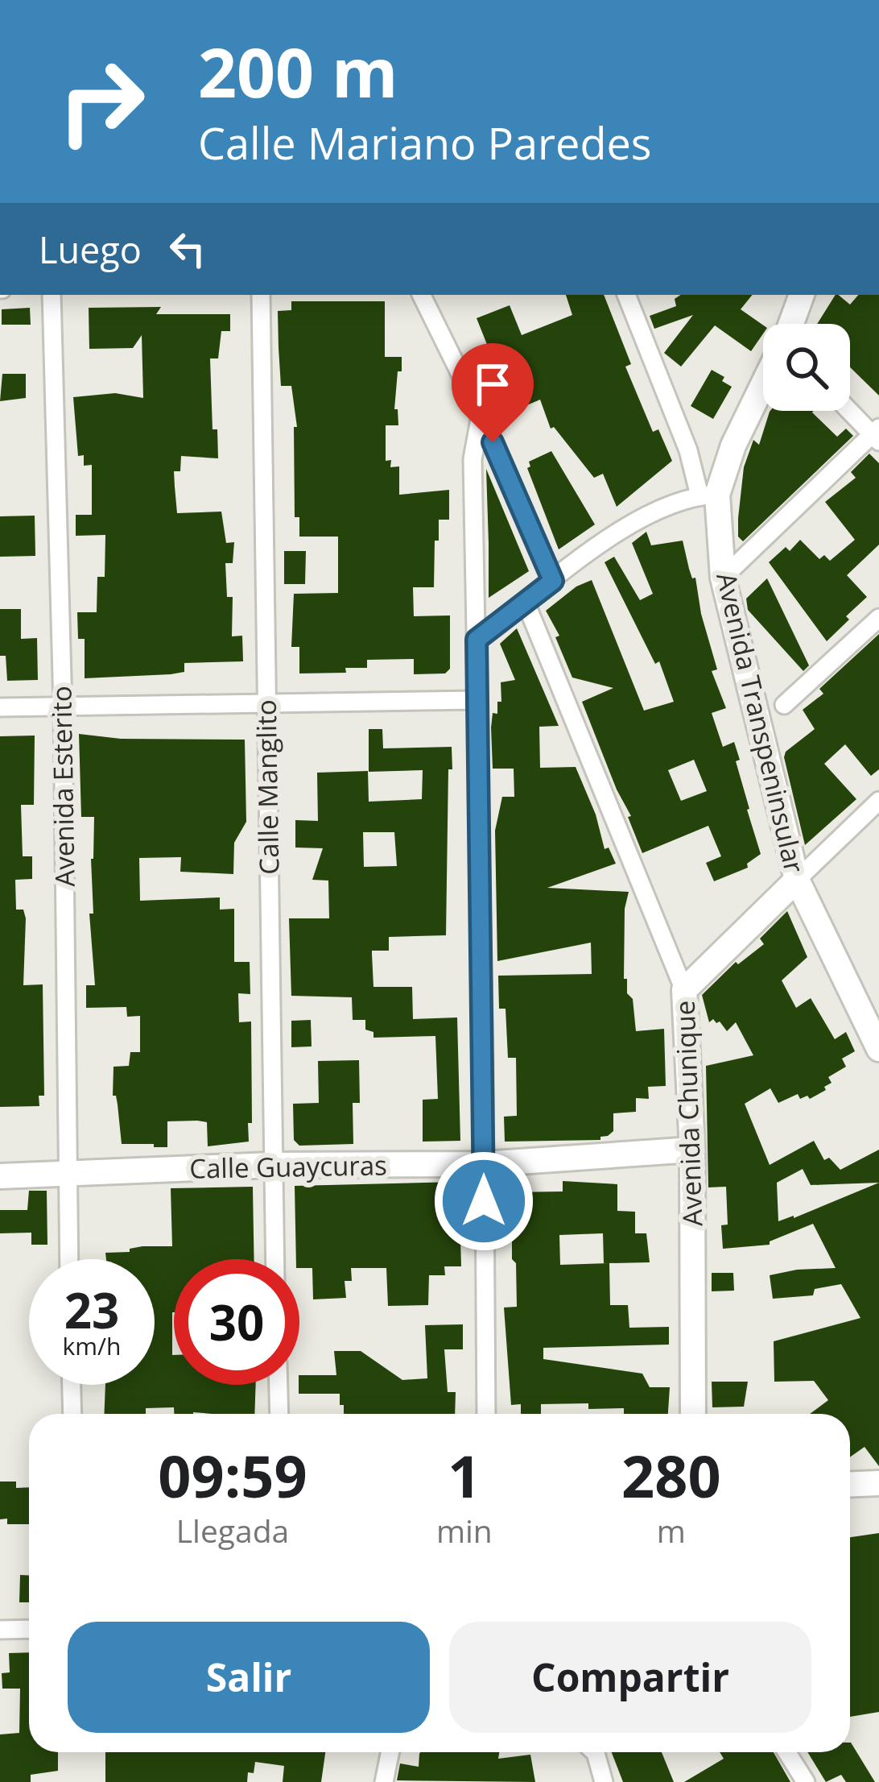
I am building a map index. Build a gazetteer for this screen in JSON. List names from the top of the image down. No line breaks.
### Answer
{"streets":{"street":["Avenida Transpeninsular","Avenida Esterito","Calle Manglito","Avenida Chunique","Calle Guaycuras"]},"crossings":[["Avenida Esterito","Calle Guaycuras"],["Calle Manglito","Calle Guaycuras"],["Avenida Chunique","Calle Guaycuras"]],"page":{"turn":["200 m","Calle Mariano Paredes"],"then":"Luego","speed":"23 km/h","limit":"30","eta":["09:59","Llegada","1","min","280","m"],"buttons":["Salir","Compartir"]}}
